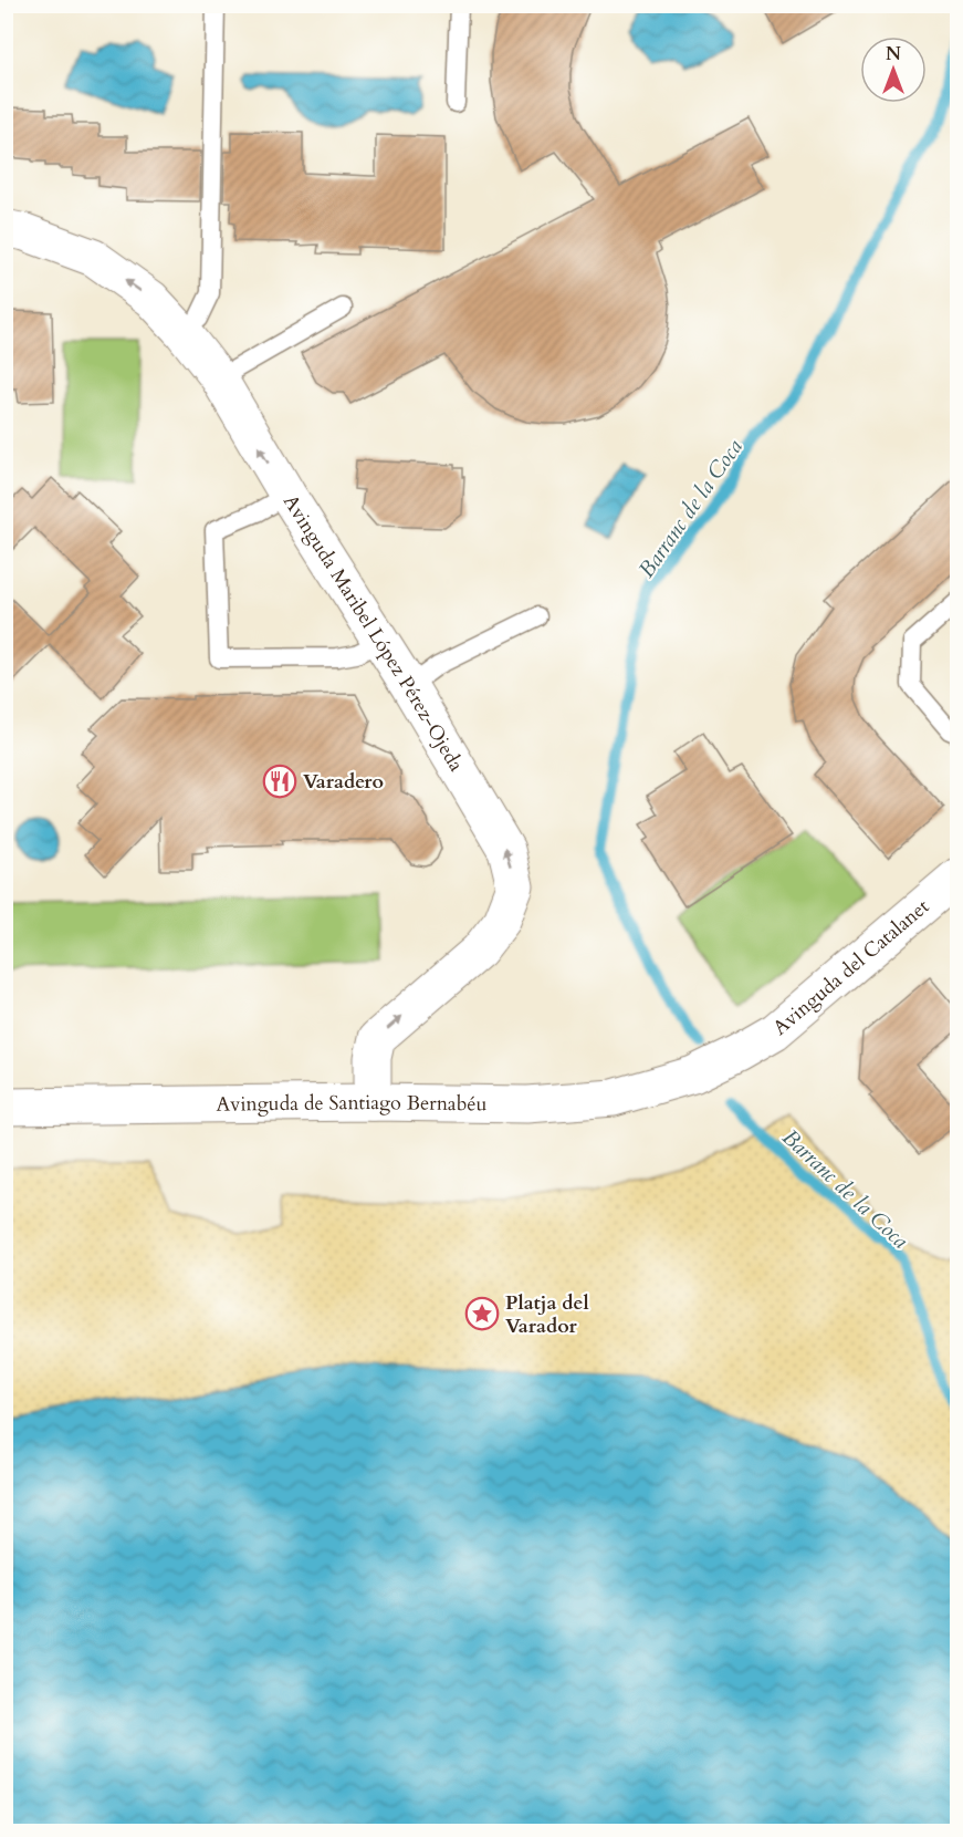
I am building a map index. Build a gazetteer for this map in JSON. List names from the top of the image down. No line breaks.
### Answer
{"streets":{"street":["Avinguda Maribel López Pérez-Ojeda","Avinguda del Catalanet","Avinguda de Santiago Bernabéu"]},"crossings":[["Avinguda Maribel López Pérez-Ojeda","Avinguda de Santiago Bernabéu"],["Avinguda del Catalanet","Avinguda de Santiago Bernabéu"]],"water":["Barranc de la Coca"],"places":{"restaurant":["Varadero"],"place":["Platja del Varador"]},"north":"top"}
